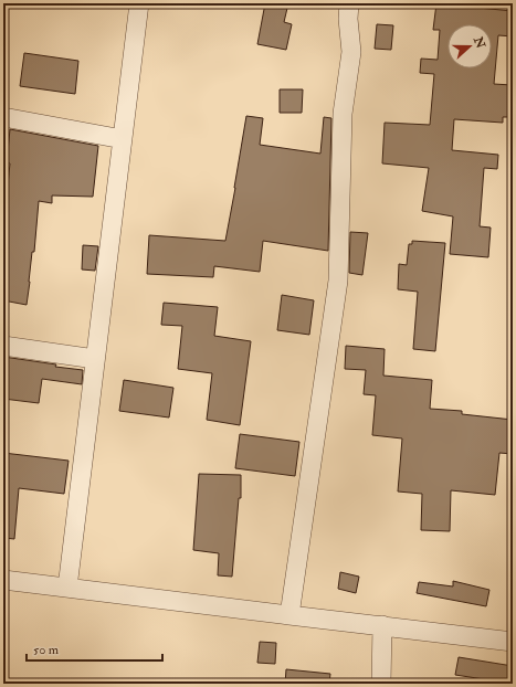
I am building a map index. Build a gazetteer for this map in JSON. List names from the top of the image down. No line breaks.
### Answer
{"scale_bar":"50 m","north":"right"}
